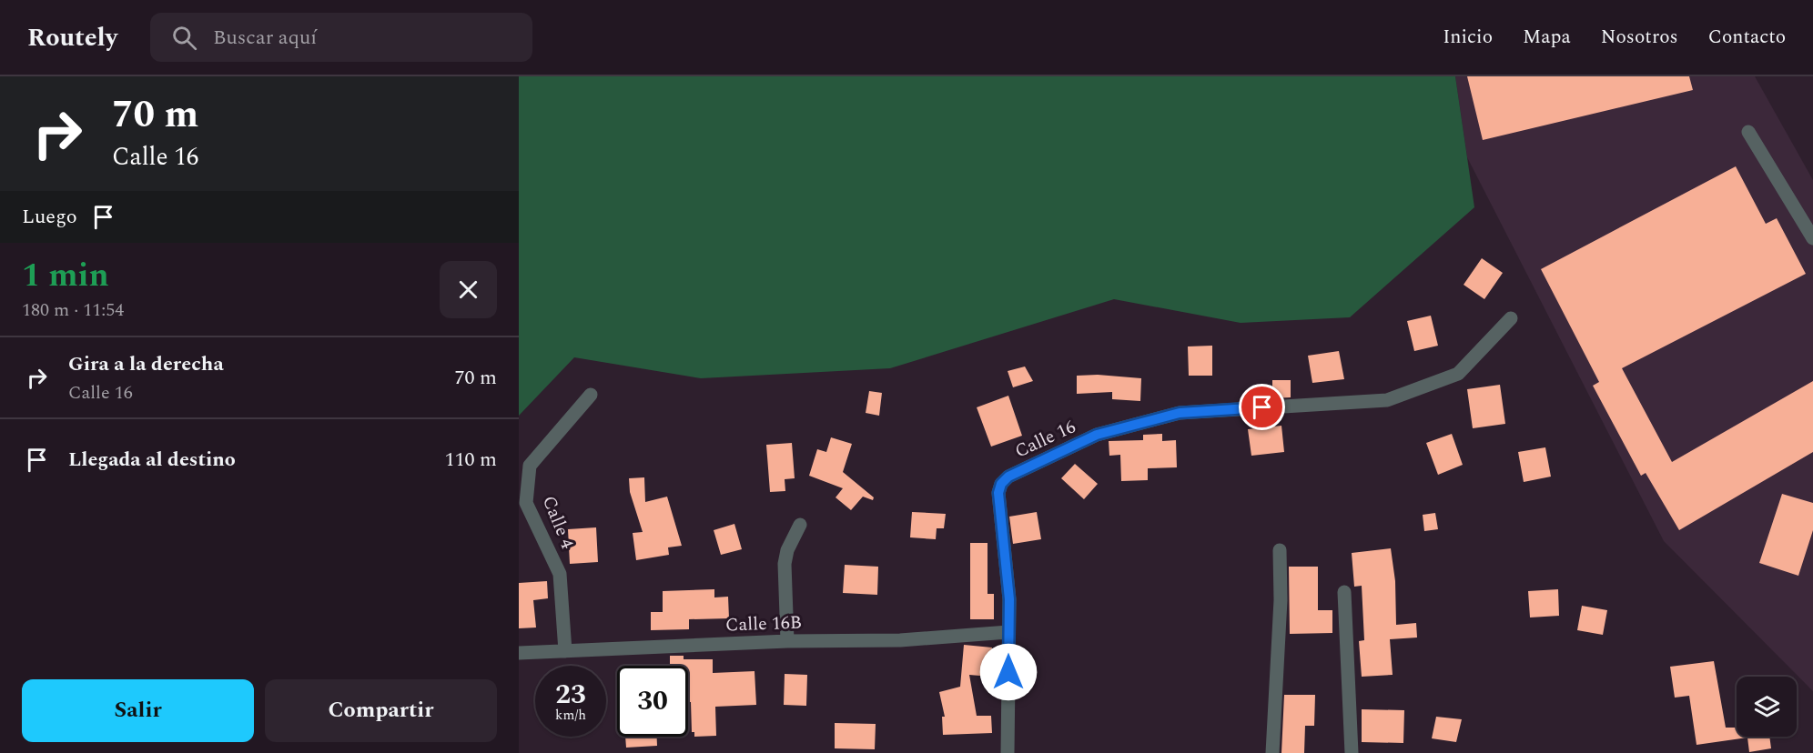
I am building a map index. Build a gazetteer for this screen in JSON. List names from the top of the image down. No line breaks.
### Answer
{"streets":{"street":["Calle 16","Calle 4","Calle 16B"]},"crossings":[["Calle 16","Calle 16B"],["Calle 4","Calle 16B"]],"page":{"header":"Routely","search":"Buscar aquí","nav":["Inicio","Mapa","Nosotros","Contacto"],"turn":["70 m","Calle 16"],"then":"Luego","heading":["1 min","180 m · 11:54"],"list":[{"name":"Gira a la derecha","note":"Calle 16","value":"70 m"},{"name":"Llegada al destino","value":"110 m"}],"speed":"23 km/h","limit":"30","buttons":["Salir","Compartir"]}}
